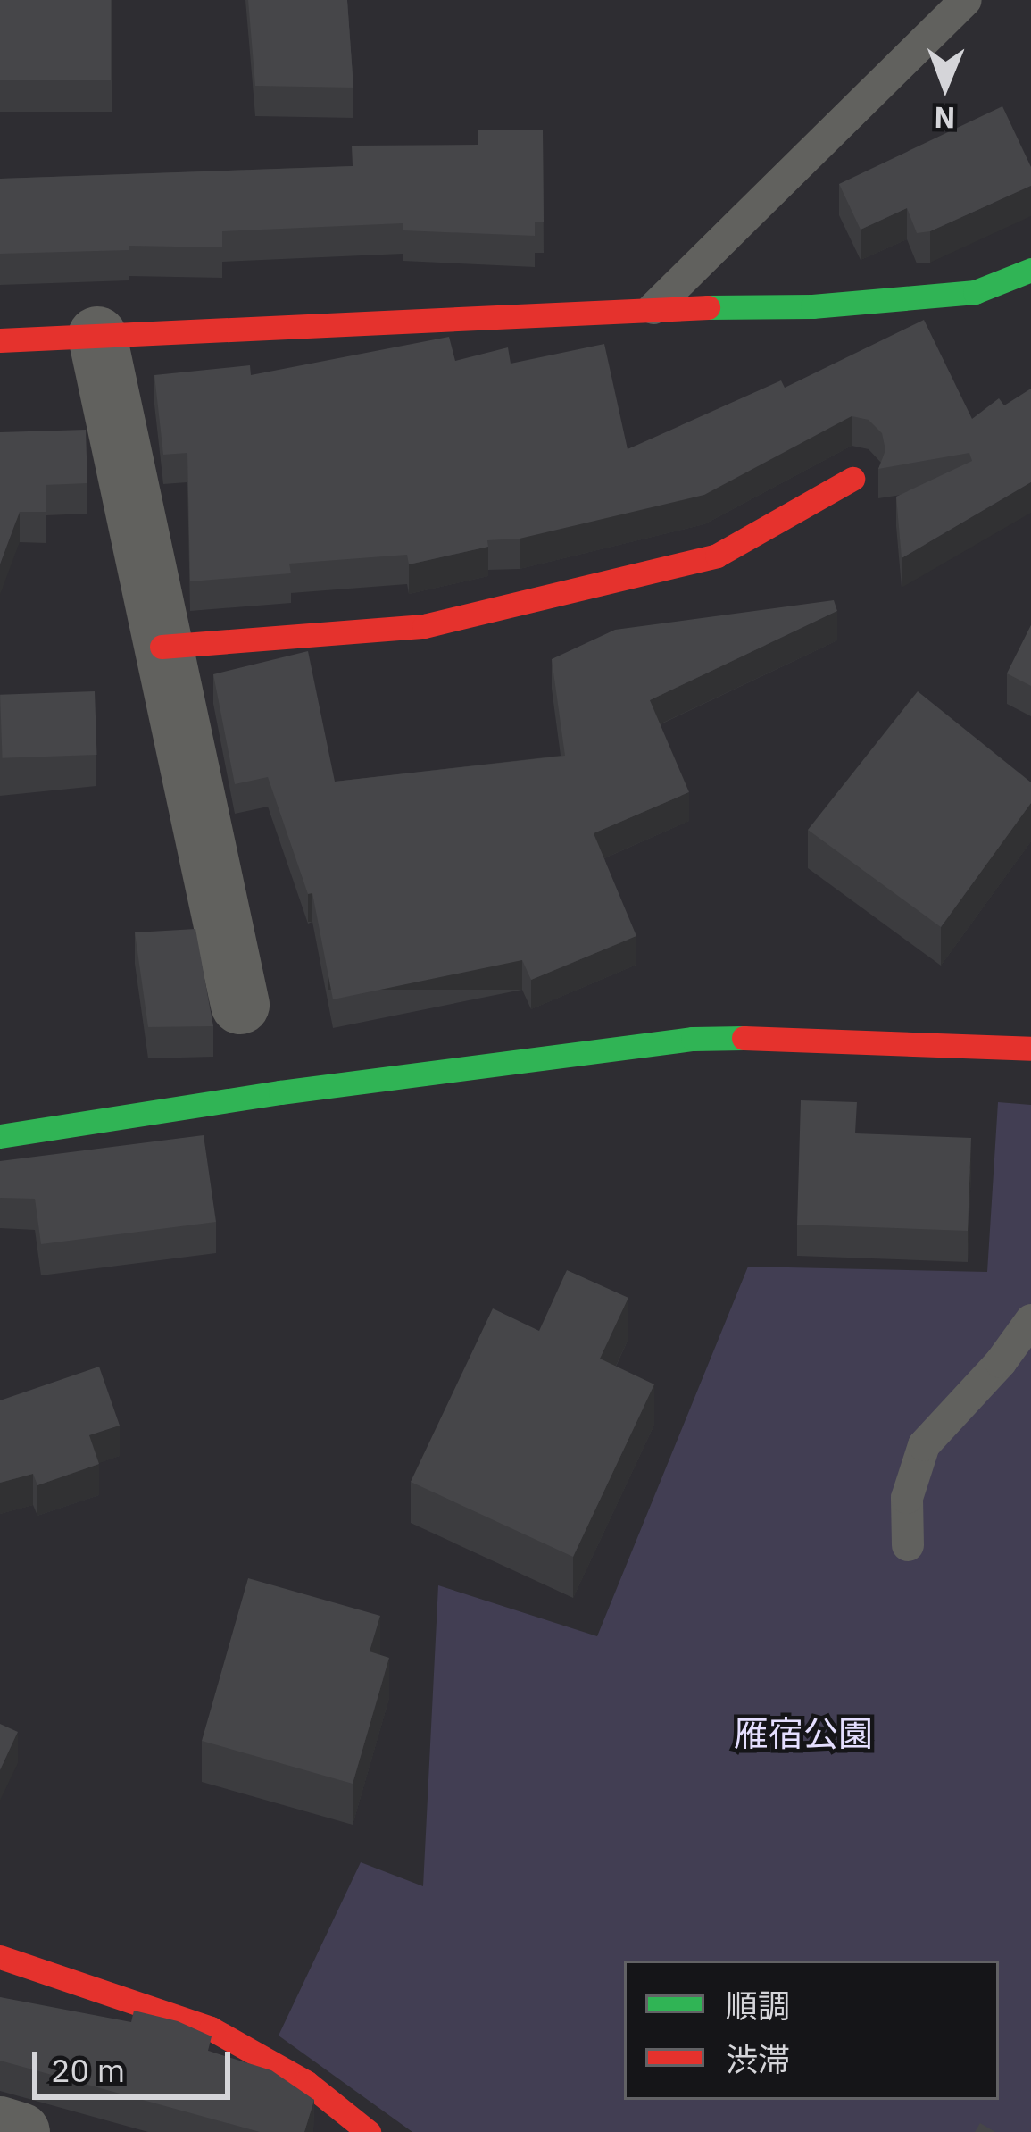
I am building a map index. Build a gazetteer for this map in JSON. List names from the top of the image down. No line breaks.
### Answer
{"parks":["雁宿公園"],"legend":["順調","渋滞"],"scale_bar":"20 m","north":"bottom"}
